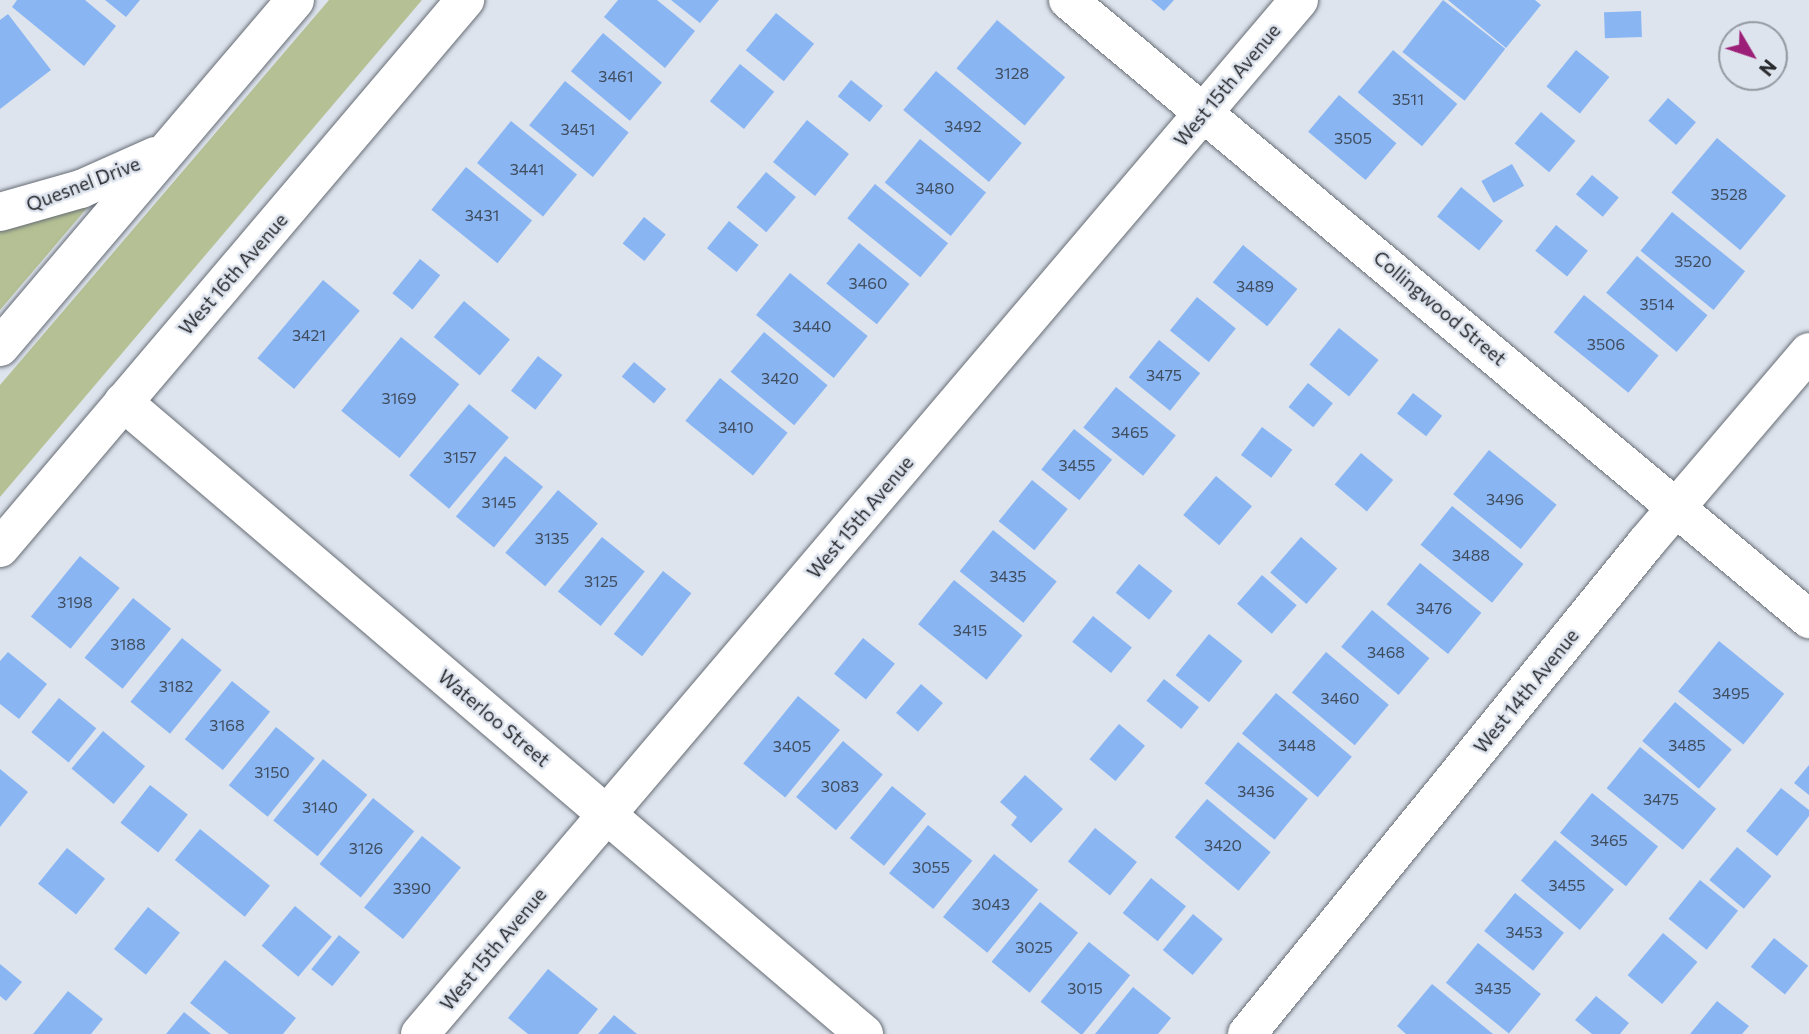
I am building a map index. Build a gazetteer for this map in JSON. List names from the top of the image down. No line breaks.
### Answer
{"streets":{"street":["West 15th Avenue","Quesnel Drive","West 16th Avenue","Collingwood Street","West 14th Avenue","Waterloo Street"]},"crossings":[["West 15th Avenue","Collingwood Street"],["West 15th Avenue","Waterloo Street"],["West 16th Avenue","Waterloo Street"],["Collingwood Street","West 14th Avenue"]],"house_numbers":["3128","3461","3511","3492","3451","3505","3441","3480","3528","3431","3520","3460","3489","3514","3440","3421","3506","3475","3420","3169","3410","3465","3157","3455","3496","3145","3135","3488","3435","3125","3198","3476","3415","3188","3468","3182","3495","3460","3168","3448","3485","3405","3150","3083","3436","3475","3140","3465","3420","3126","3055","3455","3390","3043","3453","3025","3015","3435"],"north":"bottom right"}
